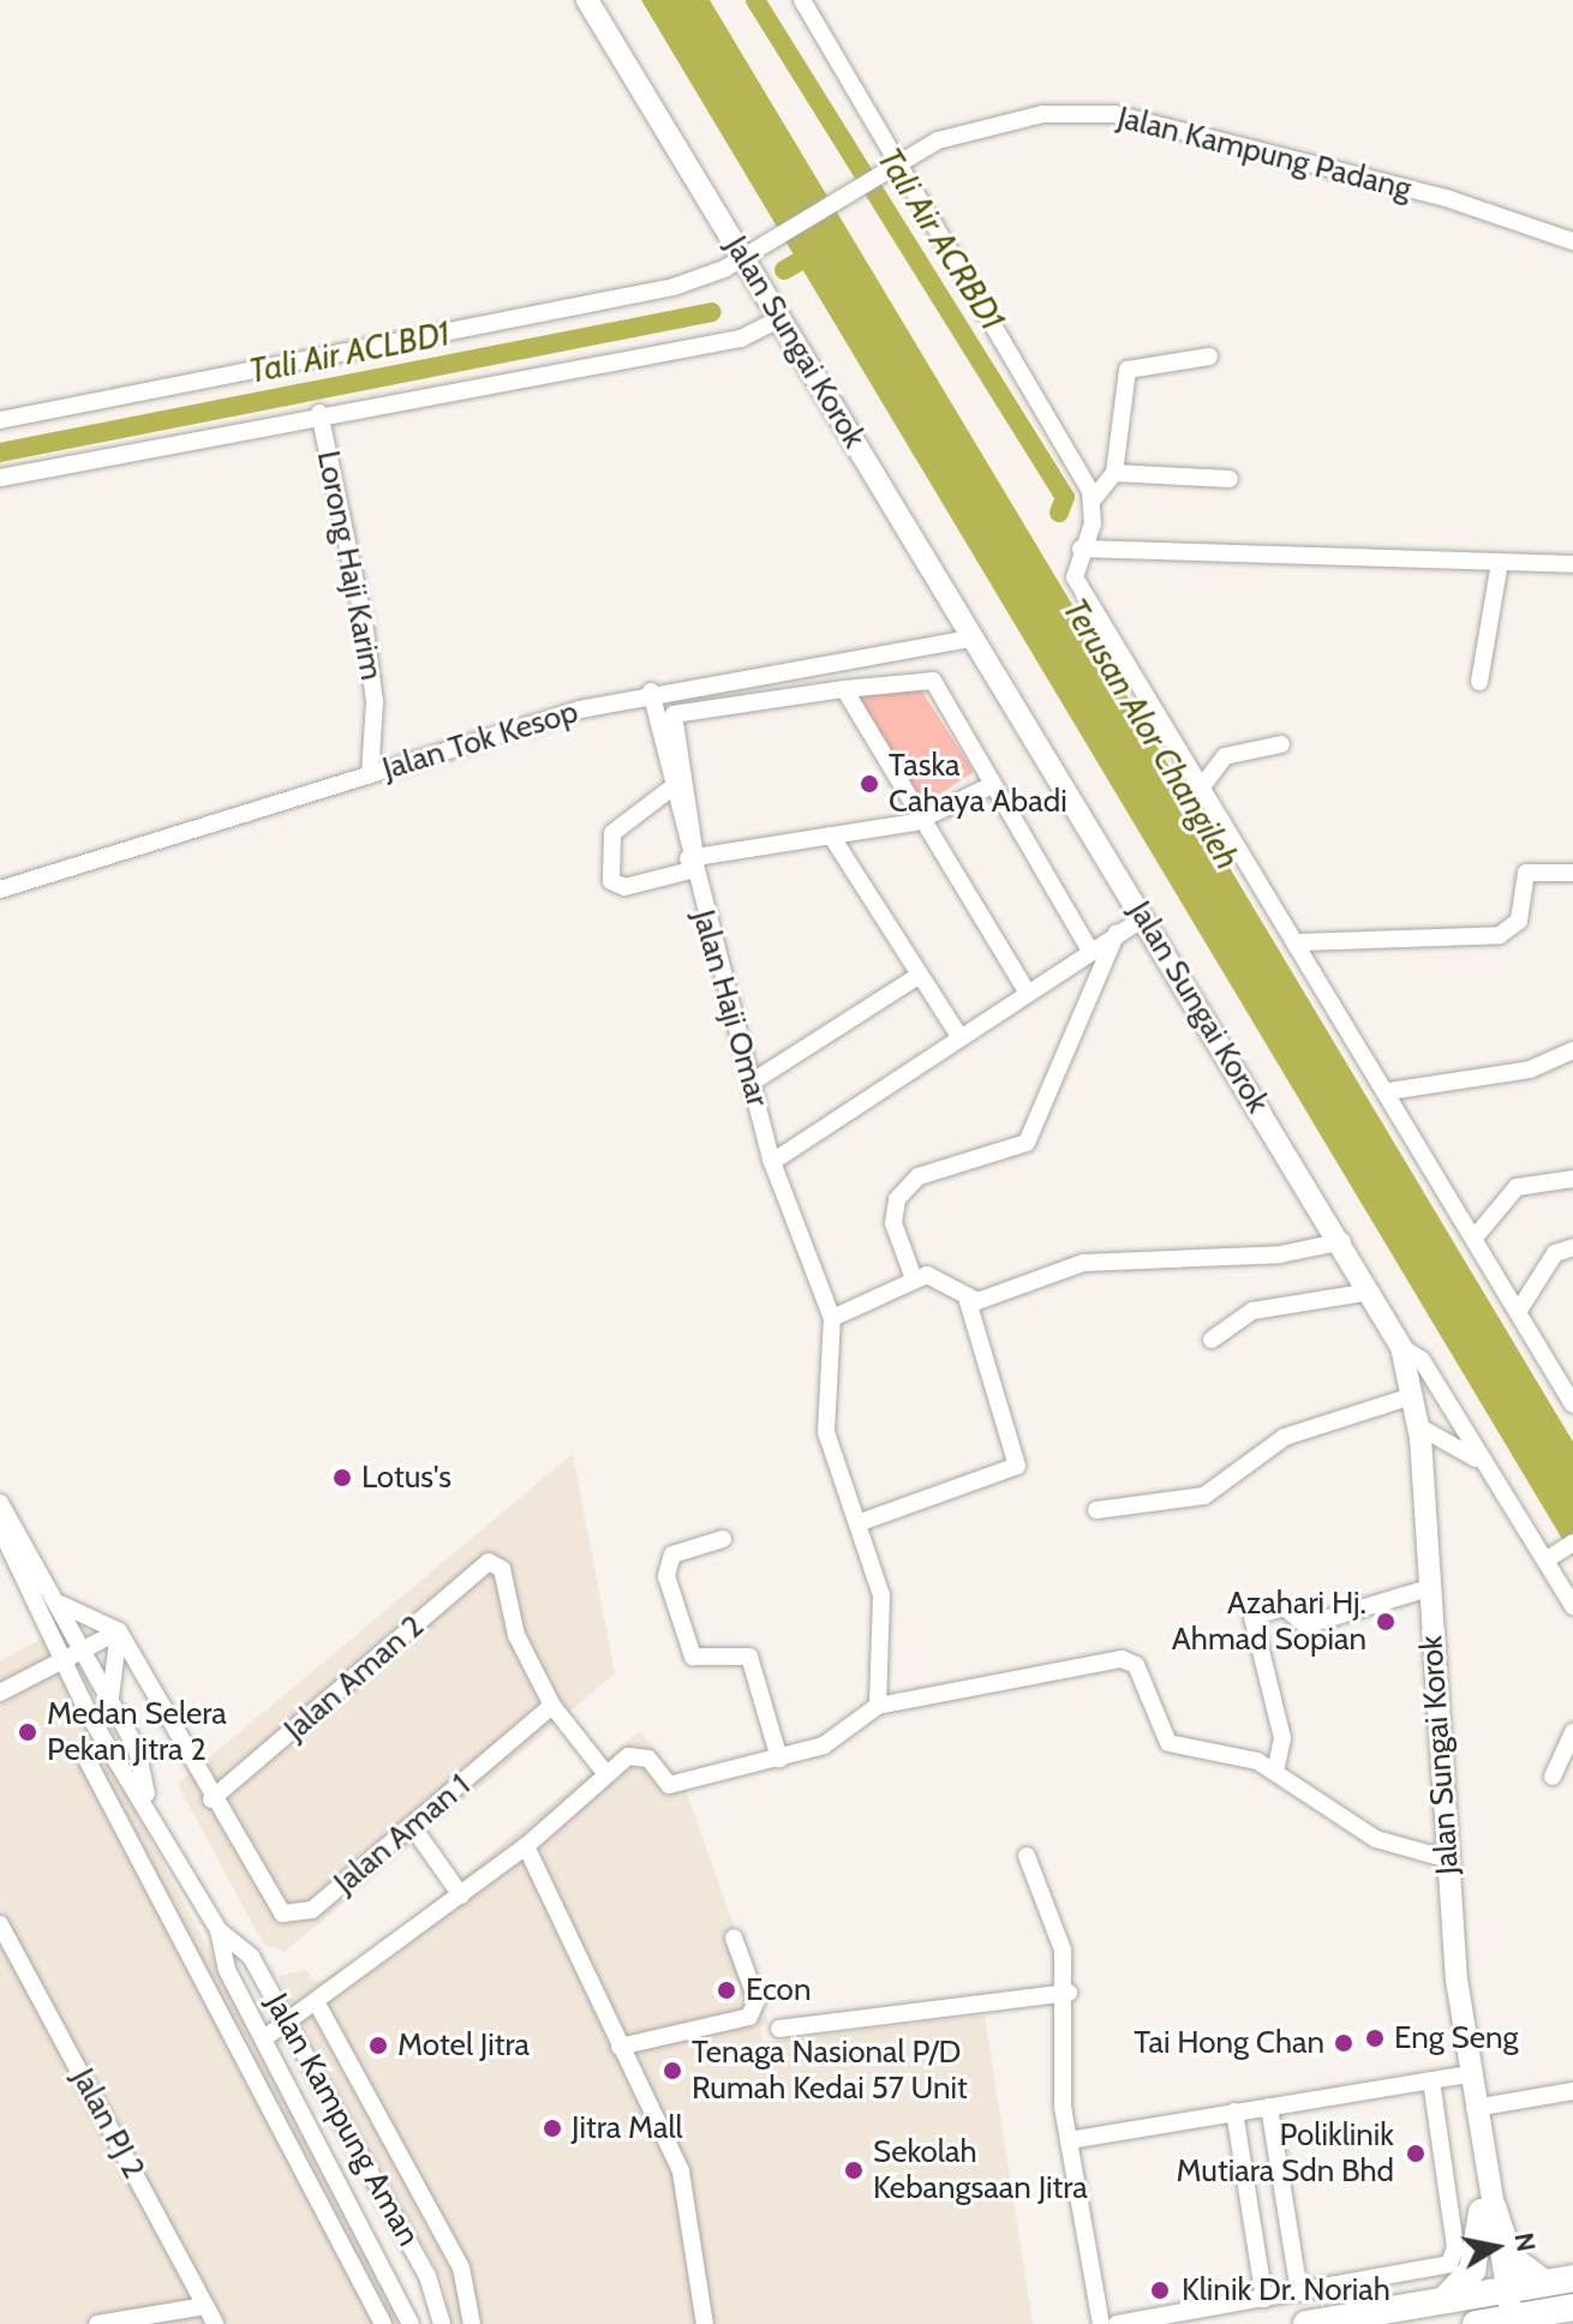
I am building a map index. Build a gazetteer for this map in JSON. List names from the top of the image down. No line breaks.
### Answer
{"streets":{"main road":["Jalan Sungai Korok"],"street":["Jalan Kampung Padang","Lorong Haji Karim","Jalan Tok Kesop","Jalan Haji Omar","Jalan Aman 2","Jalan Aman 1","Jalan Kampung Aman","Jalan PJ 2"]},"crossings":[["Jalan Kampung Padang","Jalan Sungai Korok"],["Jalan Sungai Korok","Jalan Tok Kesop"],["Lorong Haji Karim","Jalan Tok Kesop"],["Jalan Tok Kesop","Jalan Haji Omar"],["Jalan Aman 2","Jalan Aman 1"]],"water":["Tali Air ACRBD1","Tali Air ACLBD1","Terusan Alor Changileh"],"places":["Taska Cahaya Abadi","Lotus's","Azahari Hj. Ahmad Sopian","Medan Selera Pekan Jitra 2","Econ","Eng Seng","Tai Hong Chan","Motel Jitra","Tenaga Nasional P/D Rumah Kedai 57 Unit","Jitra Mall","Poliklinik Mutiara Sdn Bhd","Sekolah Kebangsaan Jitra","Klinik Dr. Noriah"],"north":"right"}
